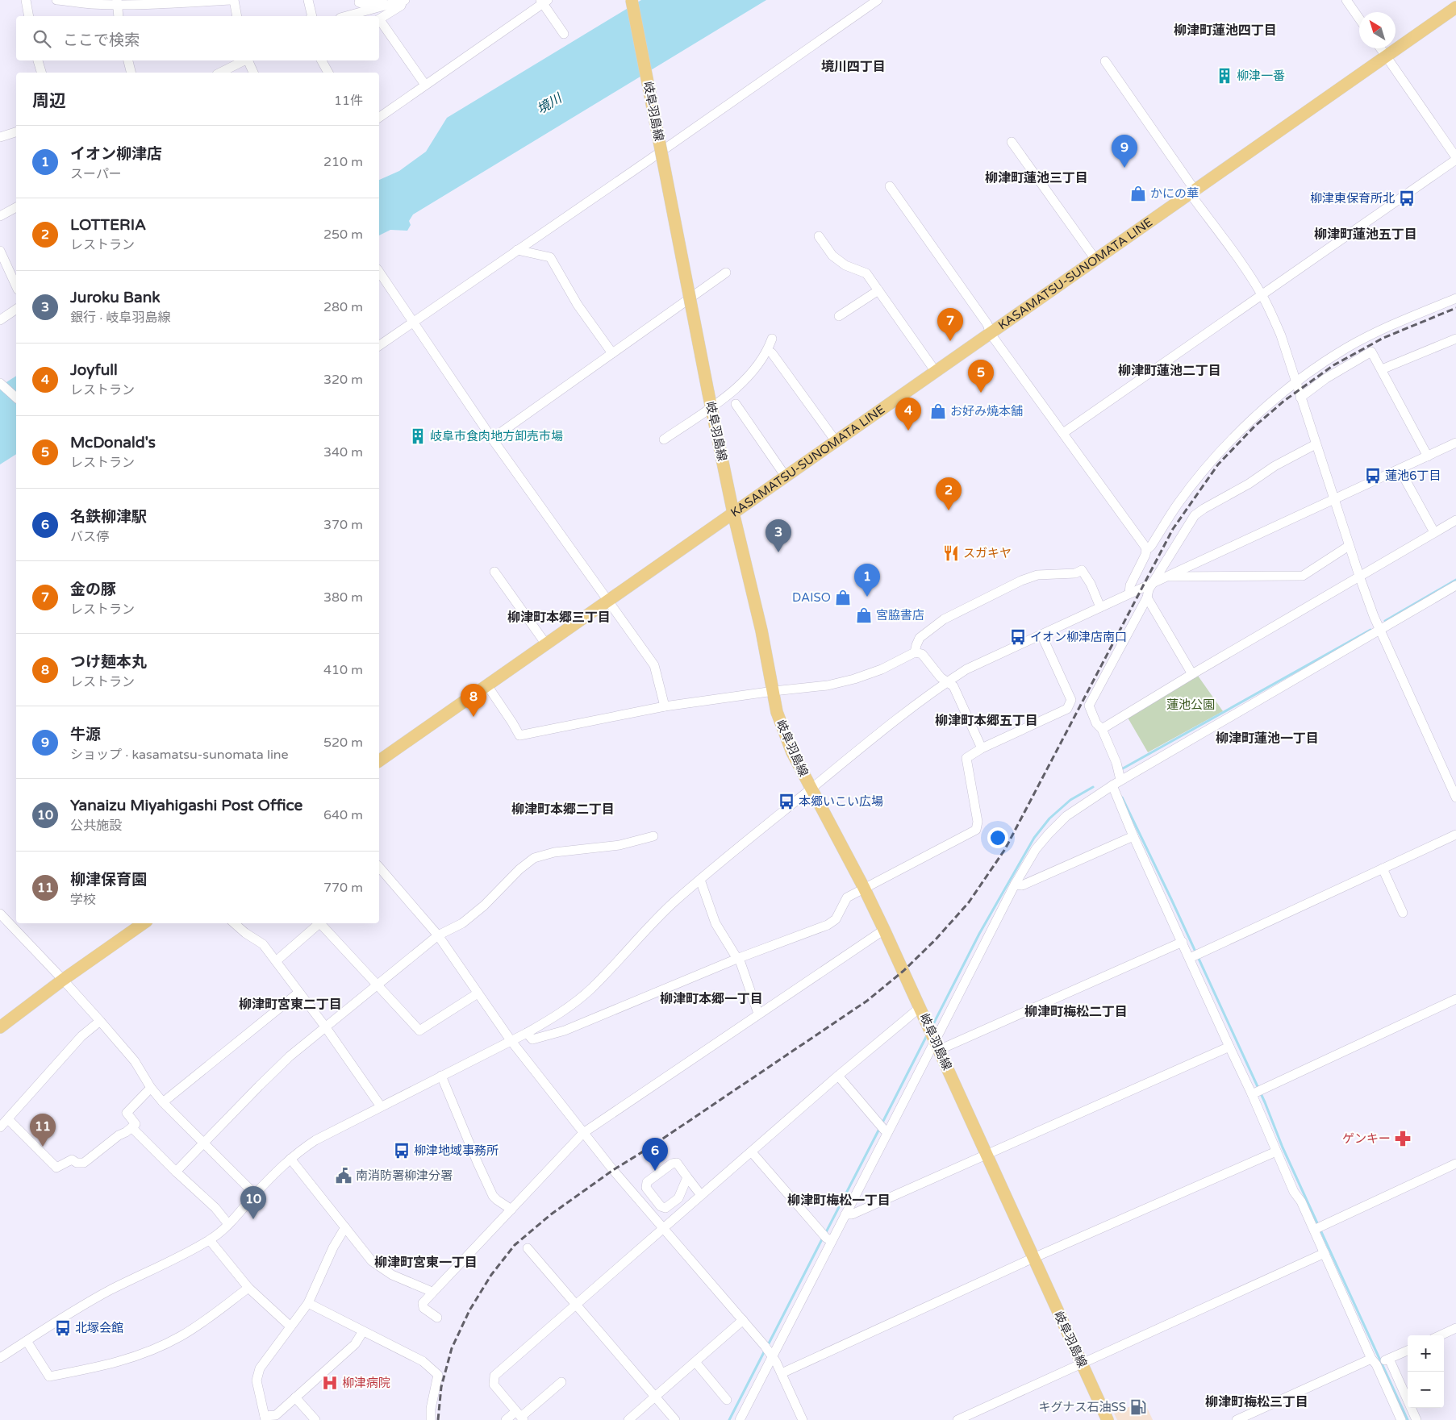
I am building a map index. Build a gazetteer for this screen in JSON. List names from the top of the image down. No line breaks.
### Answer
{"streets":{"main road":["岐阜羽島線","KASAMATSU-SUNOMATA LINE"]},"crossings":[["岐阜羽島線","KASAMATSU-SUNOMATA LINE"]],"districts":["柳津町蓮池四丁目","境川四丁目","柳津町蓮池三丁目","柳津町蓮池五丁目","柳津町蓮池二丁目","柳津町本郷三丁目","柳津町本郷五丁目","柳津町蓮池一丁目","柳津町本郷二丁目","柳津町本郷一丁目","柳津町宮東二丁目","柳津町梅松二丁目","柳津町梅松一丁目","柳津町宮東一丁目","柳津町梅松三丁目"],"water":["境川"],"parks":["蓮池公園"],"places":{"building":["柳津一番","岐阜市食肉地方卸売市場"],"shop":["かにの華","お好み焼本舗","DAISO","宮脇書店"],"bus stop":["柳津東保育所北","蓮池6丁目","イオン柳津店南口","本郷いこい広場","柳津地域事務所","北塚会館"],"restaurant":["スガキヤ"],"pharmacy":["ゲンキー"],"public building":["南消防署柳津分署"],"hospital":["柳津病院"],"fuel station":["キグナス石油SS"]},"north":"top left","page":{"search":"ここで検索","heading":["周辺","11件"],"list":[{"mark":"1","name":"イオン柳津店","note":"スーパー","value":"210 m"},{"mark":"2","name":"LOTTERIA","note":"レストラン","value":"250 m"},{"mark":"3","name":"Juroku Bank","note":"銀行 · 岐阜羽島線","value":"280 m"},{"mark":"4","name":"Joyfull","note":"レストラン","value":"320 m"},{"mark":"5","name":"McDonald's","note":"レストラン","value":"340 m"},{"mark":"6","name":"名鉄柳津駅","note":"バス停","value":"370 m"},{"mark":"7","name":"金の豚","note":"レストラン","value":"380 m"},{"mark":"8","name":"つけ麺本丸","note":"レストラン","value":"410 m"},{"mark":"9","name":"牛源","note":"ショップ · kasamatsu-sunomata line","value":"520 m"},{"mark":"10","name":"Yanaizu Miyahigashi Post Office","note":"公共施設","value":"640 m"},{"mark":"11","name":"柳津保育園","note":"学校","value":"770 m"}],"pins":["9","7","5","4","2","3","1","8","11","6","10"],"map_buttons":["+","−"]}}
